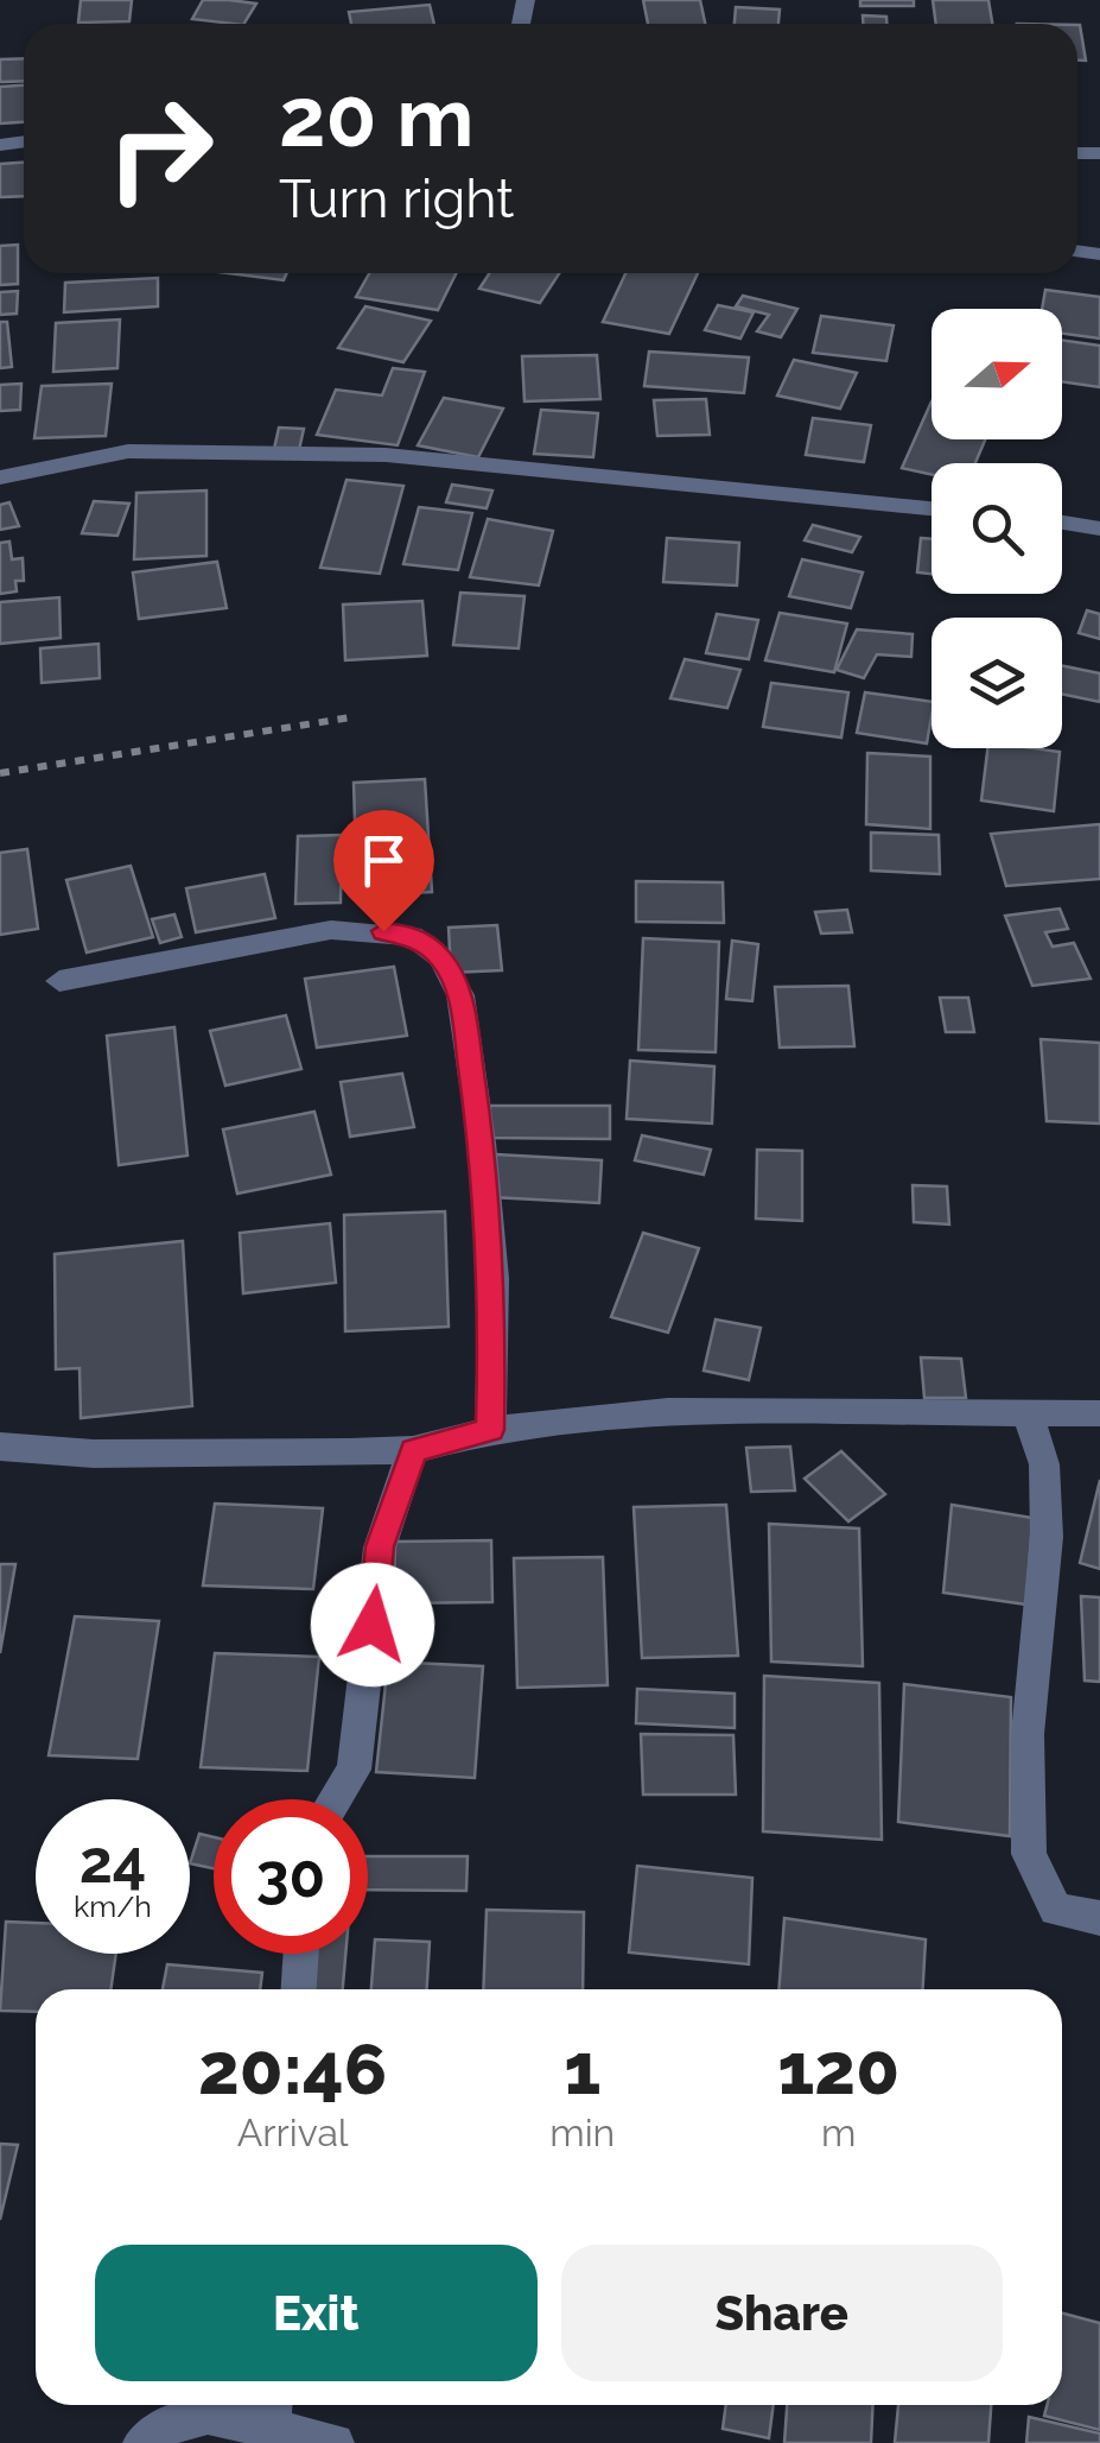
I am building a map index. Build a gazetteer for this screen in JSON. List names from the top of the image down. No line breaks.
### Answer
{"north":"right","page":{"turn":["20 m","Turn right"],"speed":"24 km/h","limit":"30","eta":["20:46","Arrival","1","min","120","m"],"buttons":["Exit","Share"]}}
